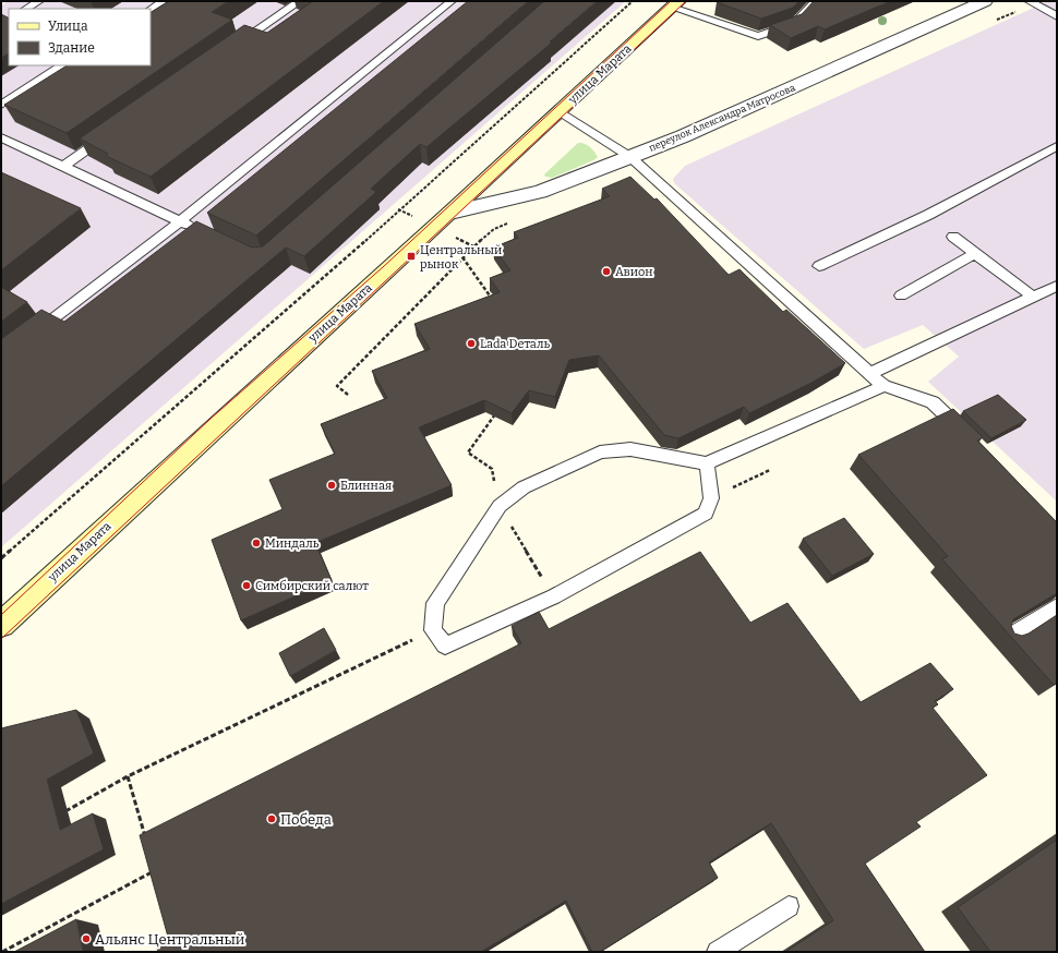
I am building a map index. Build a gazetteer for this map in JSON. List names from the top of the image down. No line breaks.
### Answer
{"streets":{"street":["улица Марата","переулок Александра Матросова"]},"crossings":[["улица Марата","переулок Александра Матросова"]],"places":{"transit":["Центральный рынок"],"other":["Авион","Lada Dеталь","Блинная","Миндаль","Симбирский салют","Победа","Альянс Центральный"]},"legend":["Улица","Здание"]}
